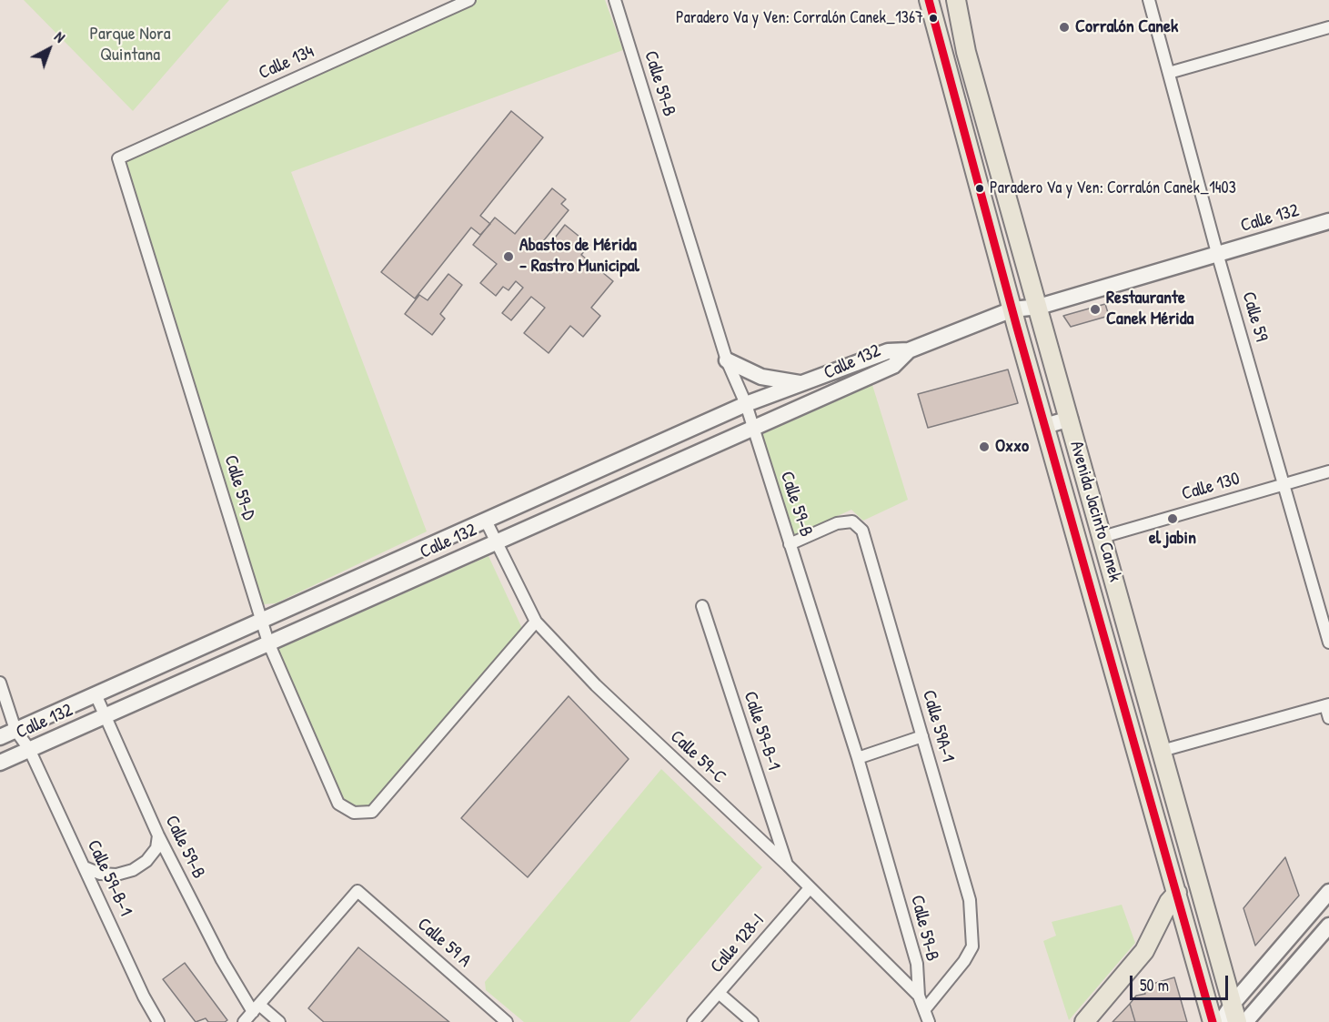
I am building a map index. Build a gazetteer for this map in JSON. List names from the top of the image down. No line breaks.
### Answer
{"streets":{"main road":["Avenida Jacinto Canek"],"street":["Calle 134","Calle 59-B","Calle 132","Calle 59","Calle 130","Calle 59-D","Calle 59A-1","Calle 59-B-1","Calle 59-C","Calle 59 A","Calle 128-I"]},"crossings":[["Calle 134","Calle 59-D"],["Calle 59-B","Calle 132"],["Calle 59-B","Calle 59A-1"],["Calle 59-B","Calle 59-C"],["Calle 59-B","Calle 59 A"],["Calle 132","Calle 59"],["Calle 132","Calle 59-D"],["Calle 132","Avenida Jacinto Canek"],["Calle 132","Calle 59-B-1"],["Calle 132","Calle 59-C"],["Calle 59","Calle 130"],["Calle 130","Avenida Jacinto Canek"],["Calle 59-D","Calle 59-C"],["Calle 59-B-1","Calle 59-C"],["Calle 59-C","Calle 128-I"]],"parks":["Parque Nora Quintana"],"places":["Paradero Va y Ven: Corralón Canek_1367","Corralón Canek","Paradero Va y Ven: Corralón Canek_1403","Abastos de Mérida - Rastro Municipal","Restaurante Canek Mérida","Oxxo","el jabin"],"scale_bar":"50 m","north":"top right"}
